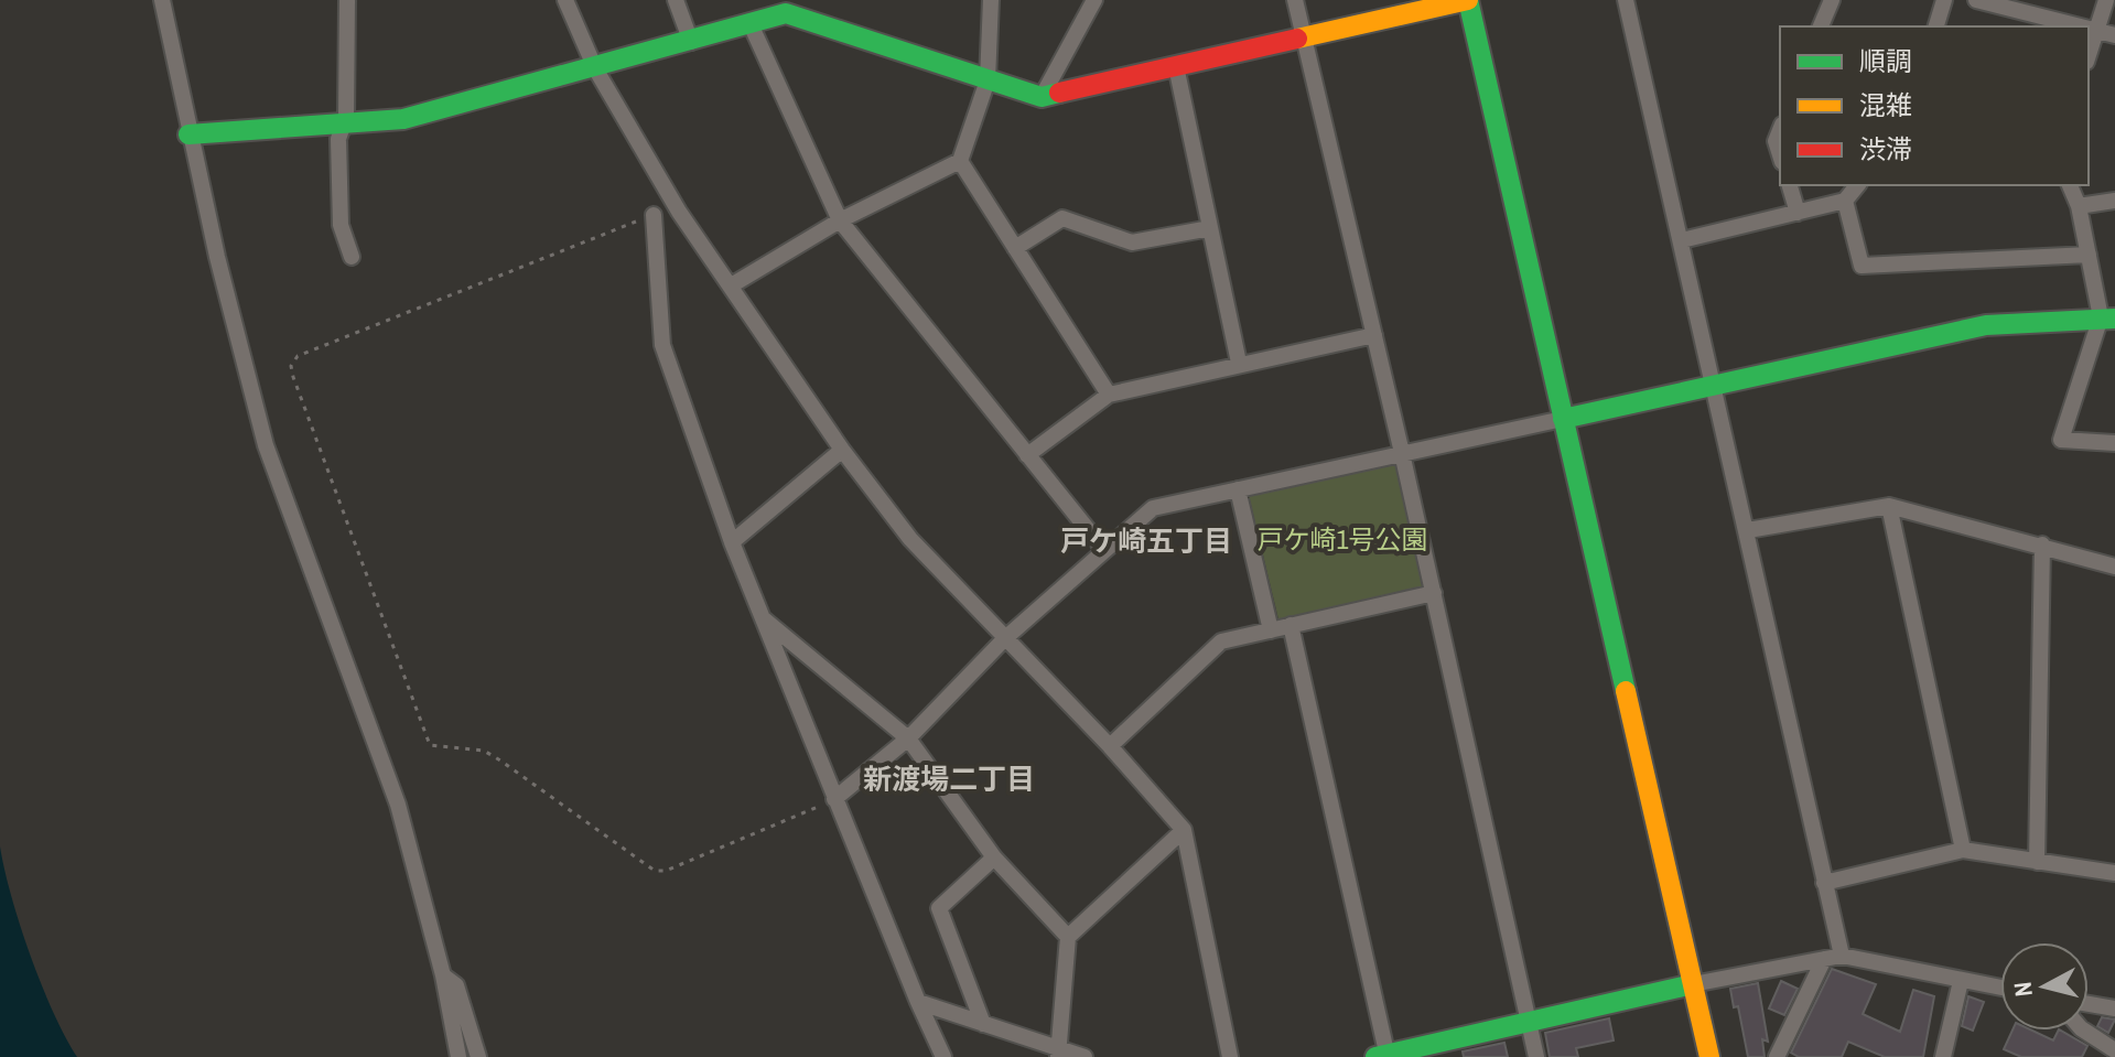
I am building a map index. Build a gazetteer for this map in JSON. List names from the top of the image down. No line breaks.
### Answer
{"districts":["戸ケ崎五丁目","新渡場二丁目"],"parks":["戸ケ崎1号公園"],"legend":["順調","混雑","渋滞"],"north":"left"}
